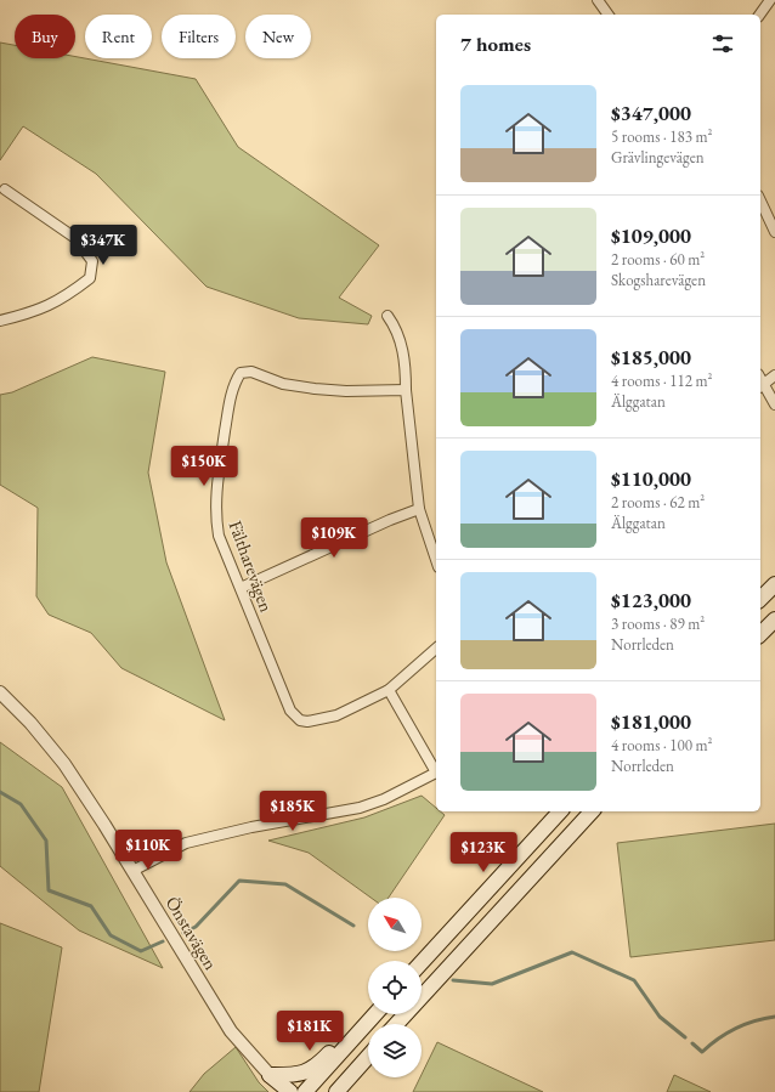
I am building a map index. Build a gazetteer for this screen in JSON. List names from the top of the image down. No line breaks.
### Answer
{"streets":{"street":["Fältharevägen","Önstavägen"]},"north":"top left","page":{"chip":["Buy","Rent","Filters","New"],"heading":"7 homes","list":[{"name":"$347,000","note":"5 rooms · 183 m² · Grävlingevägen"},{"name":"$109,000","note":"2 rooms · 60 m² · Skogsharevägen"},{"name":"$185,000","note":"4 rooms · 112 m² · Älggatan"},{"name":"$110,000","note":"2 rooms · 62 m² · Älggatan"},{"name":"$123,000","note":"3 rooms · 89 m² · Norrleden"},{"name":"$181,000","note":"4 rooms · 100 m² · Norrleden"}],"price":["$347K","$150K","$109K","$185K","$110K","$123K","$181K"]}}
